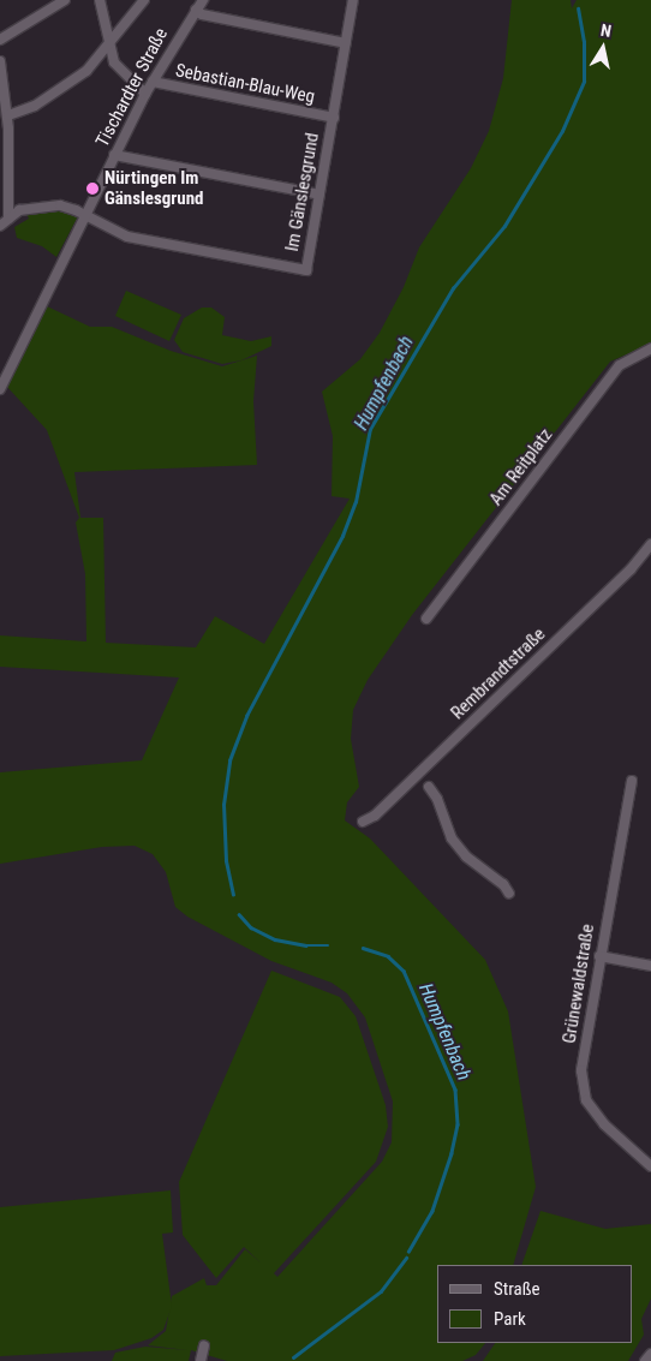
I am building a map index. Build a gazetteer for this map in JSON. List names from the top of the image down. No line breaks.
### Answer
{"streets":{"street":["Sebastian-Blau-Weg","Tischardter Straße","Im Gänslesgrund","Am Reitplatz","Rembrandtstraße","Grünewaldstraße"]},"crossings":[["Sebastian-Blau-Weg","Tischardter Straße"],["Sebastian-Blau-Weg","Im Gänslesgrund"],["Tischardter Straße","Im Gänslesgrund"]],"water":["Humpfenbach"],"places":["Nürtingen Im Gänslesgrund"],"legend":["Straße","Park"],"north":"top"}
